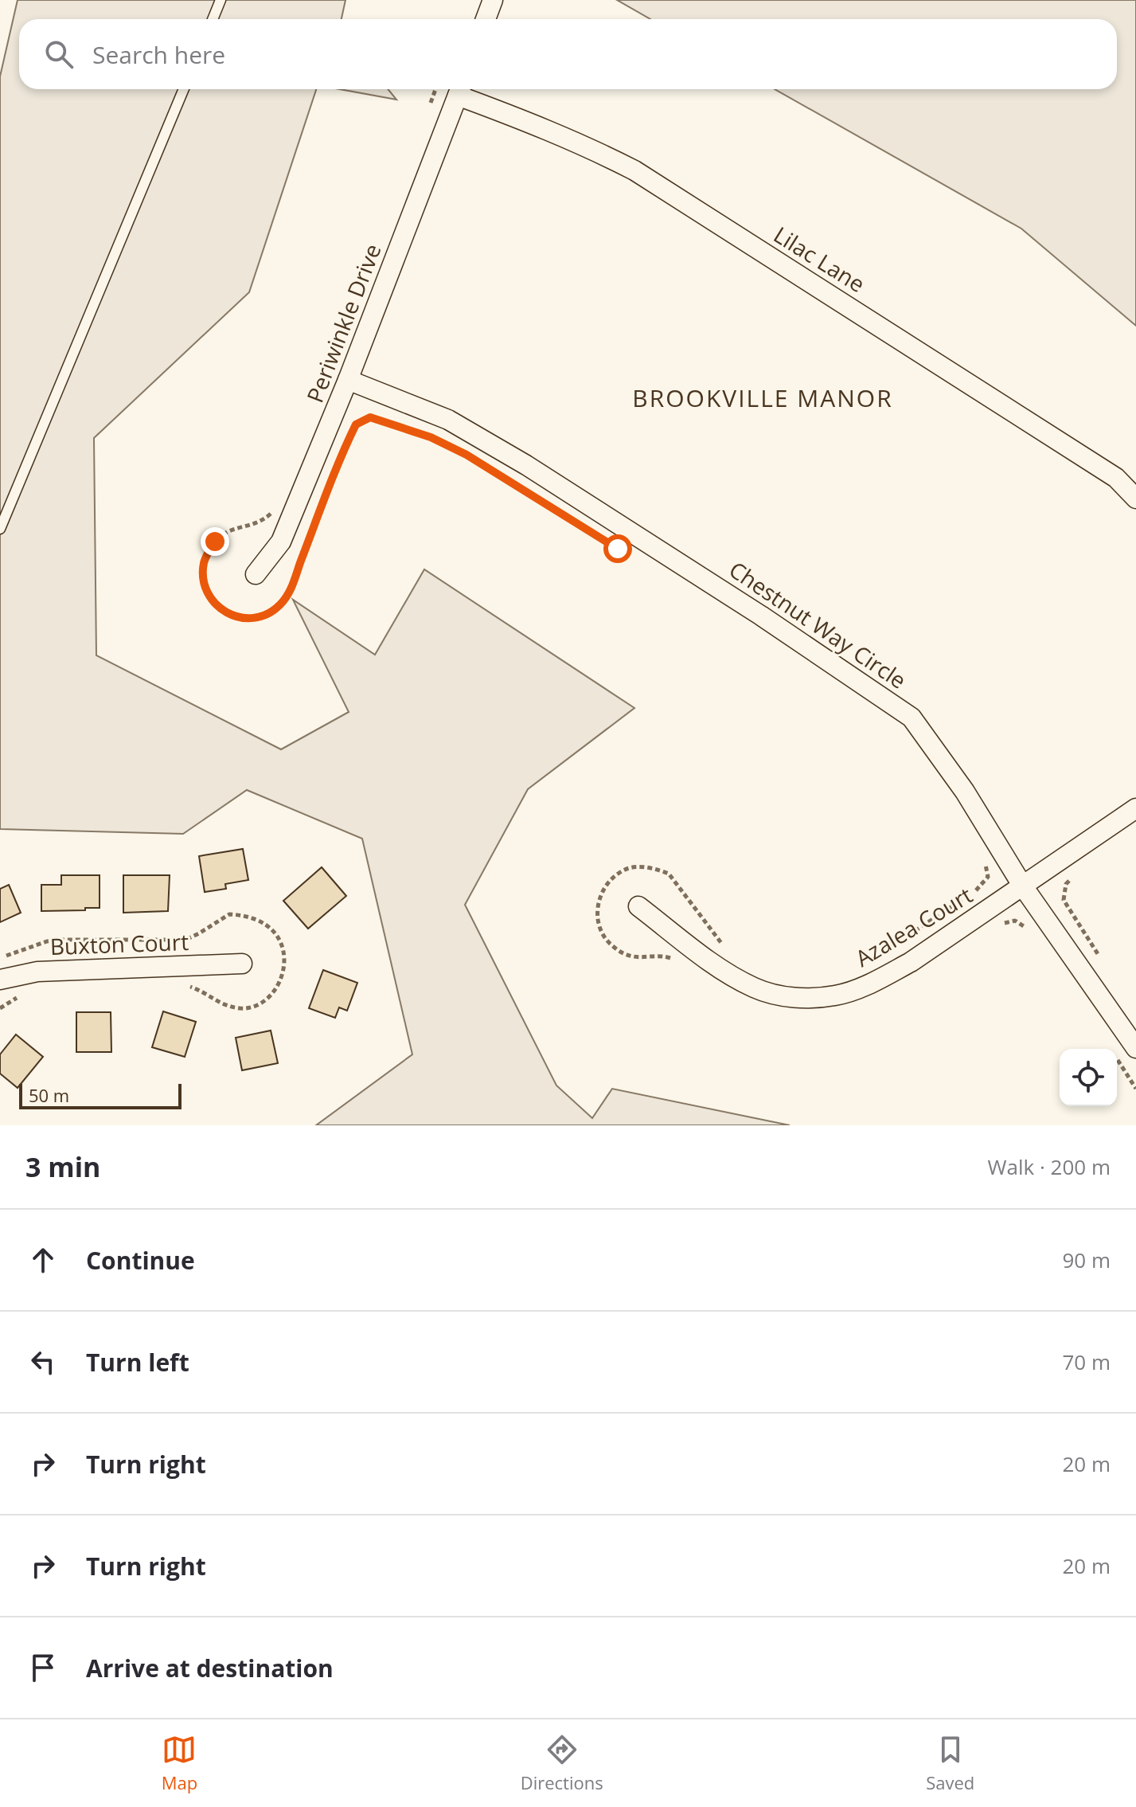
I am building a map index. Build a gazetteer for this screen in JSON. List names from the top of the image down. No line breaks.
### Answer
{"streets":{"street":["Lilac Lane","Periwinkle Drive","Chestnut Way Circle","Azalea Court","Buxton Court"]},"crossings":[["Lilac Lane","Periwinkle Drive"],["Periwinkle Drive","Chestnut Way Circle"],["Chestnut Way Circle","Azalea Court"]],"districts":["BROOKVILLE MANOR"],"scale_bar":"50 m","page":{"search":"Search here","scale":"50 m","heading":["3 min","Walk · 200 m"],"list":[["Continue","90 m"],["Turn left","70 m"],["Turn right","20 m"],["Turn right","20 m"],"Arrive at destination"],"nav":["Map","Directions","Saved"]}}
